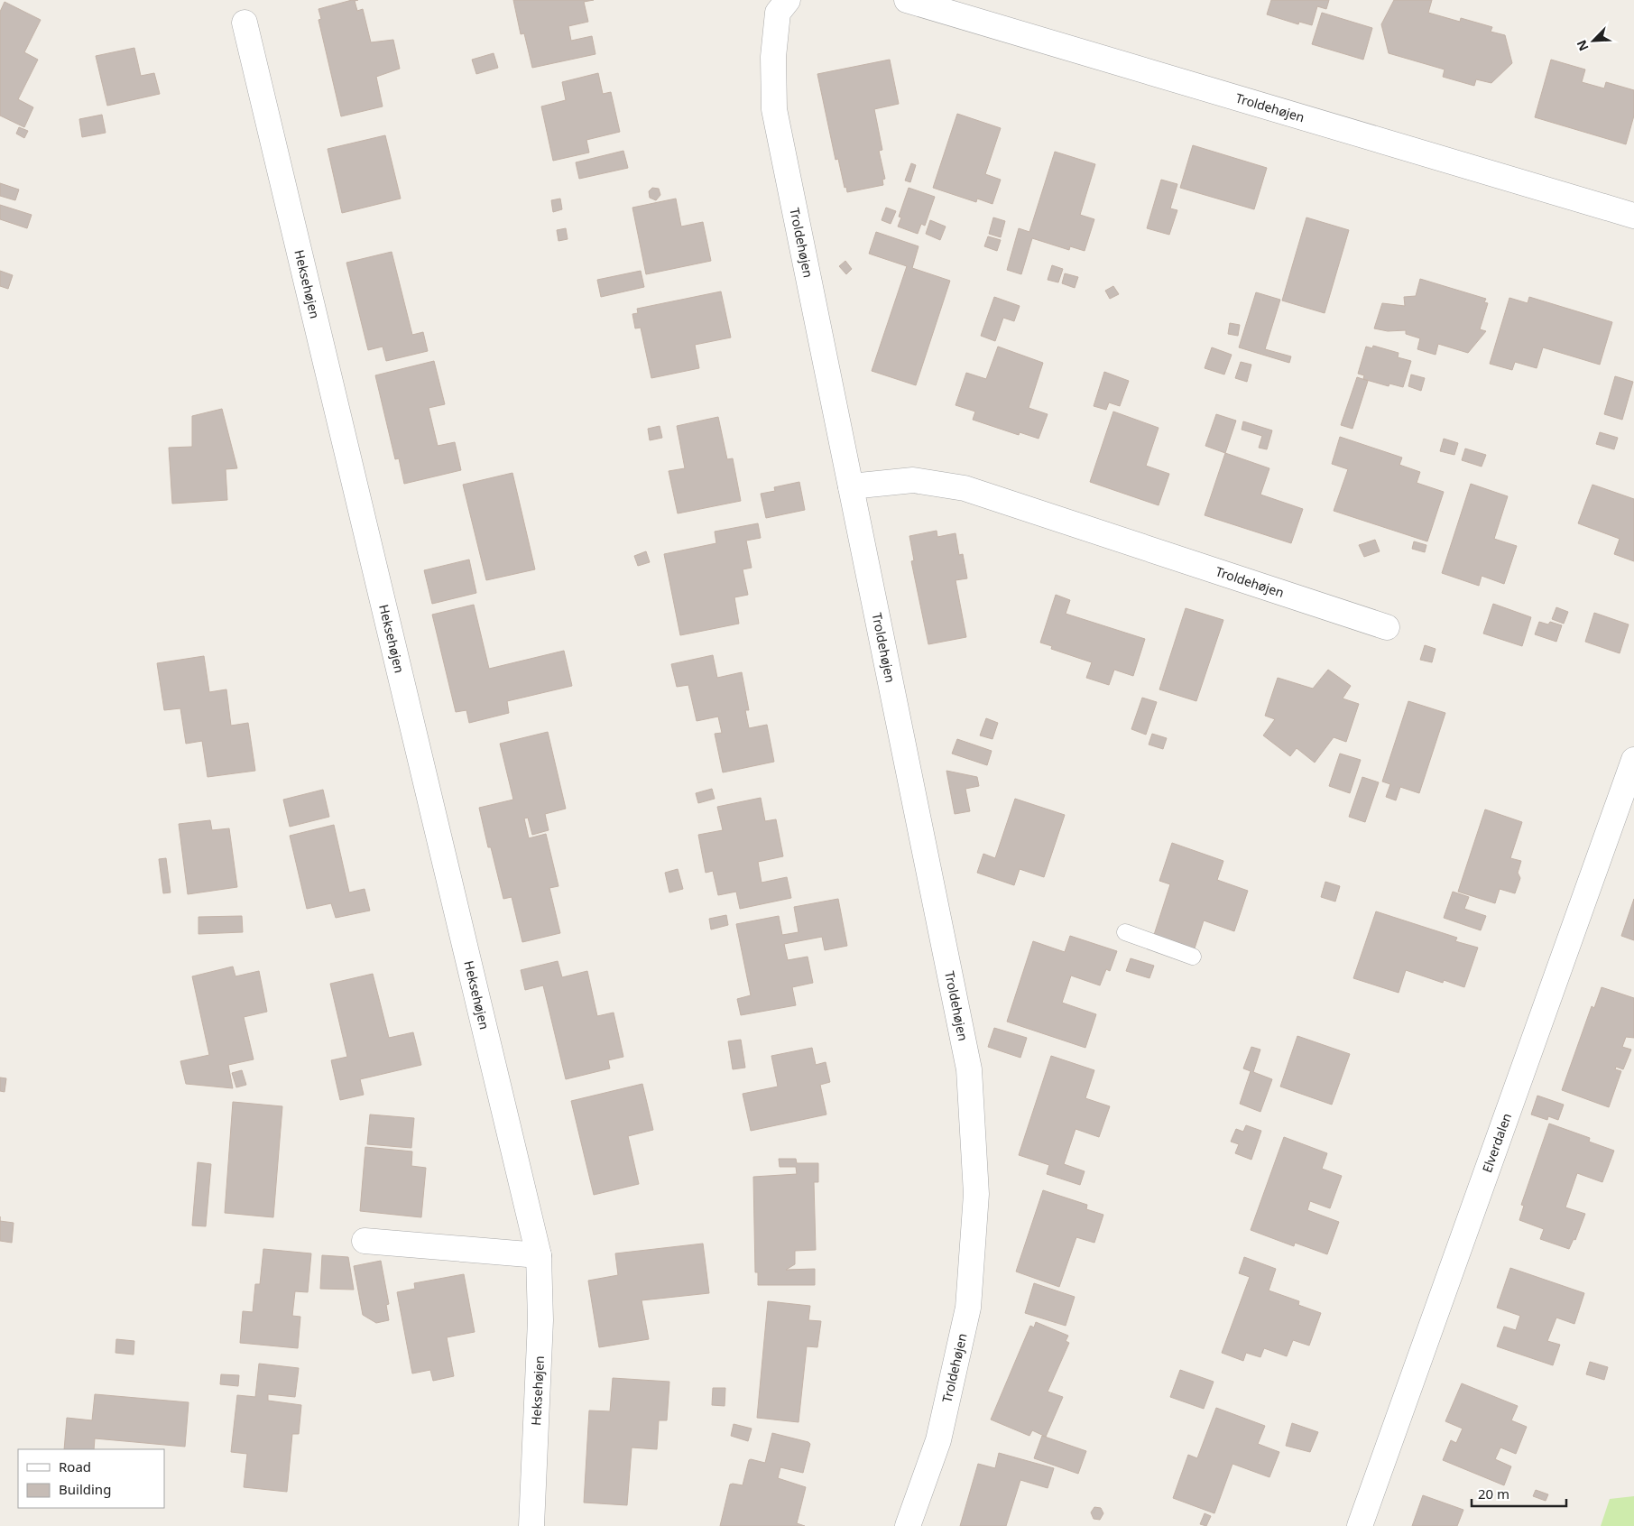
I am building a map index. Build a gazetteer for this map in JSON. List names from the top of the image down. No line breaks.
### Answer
{"streets":{"street":["Troldehøjen","Heksehøjen","Elverdalen"]},"legend":["Road","Building"],"scale_bar":"20 m","north":"bottom left"}
